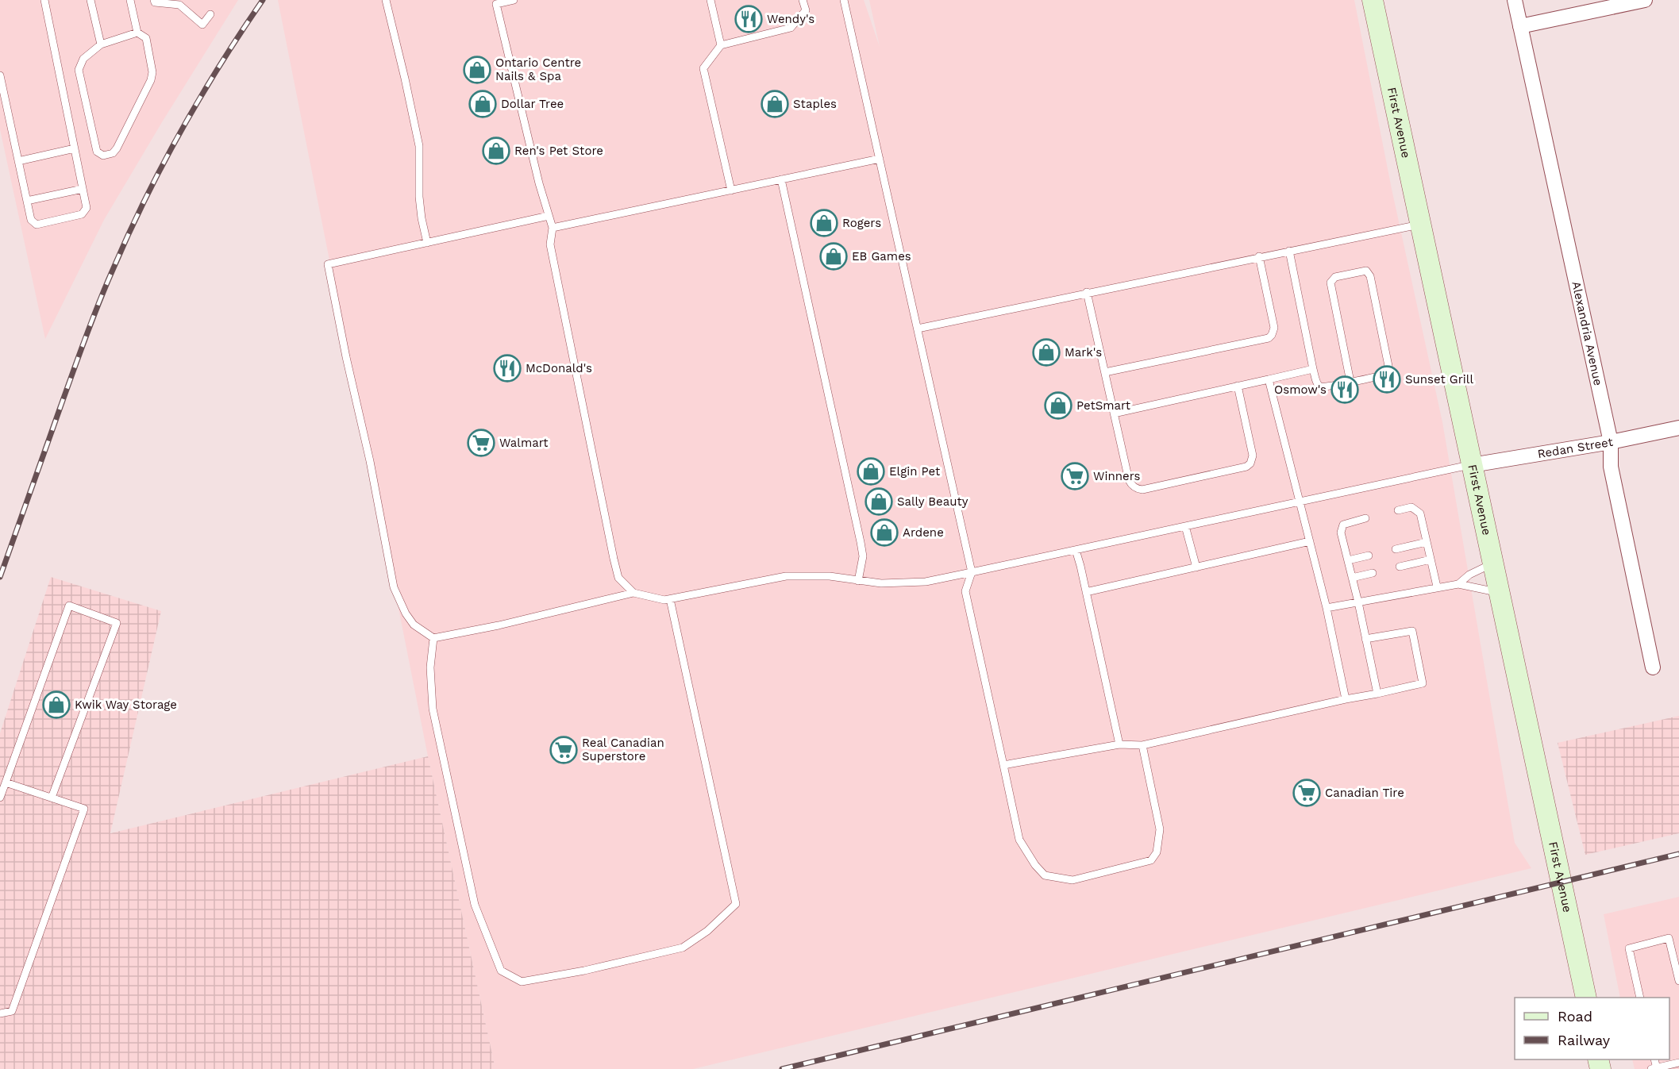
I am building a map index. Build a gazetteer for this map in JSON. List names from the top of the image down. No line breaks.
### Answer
{"streets":{"main road":["First Avenue"],"street":["Alexandria Avenue","Redan Street"]},"crossings":[["First Avenue","Redan Street"],["Alexandria Avenue","Redan Street"]],"places":{"restaurant":["Wendy's","McDonald's","Sunset Grill","Osmow's"],"shop":["Ontario Centre Nails & Spa","Dollar Tree","Staples","Ren's Pet Store","Rogers","EB Games","Mark's","PetSmart","Elgin Pet","Sally Beauty","Ardene","Kwik Way Storage"],"supermarket":["Walmart","Winners","Real Canadian Superstore","Canadian Tire"]},"legend":["Road","Railway"]}
